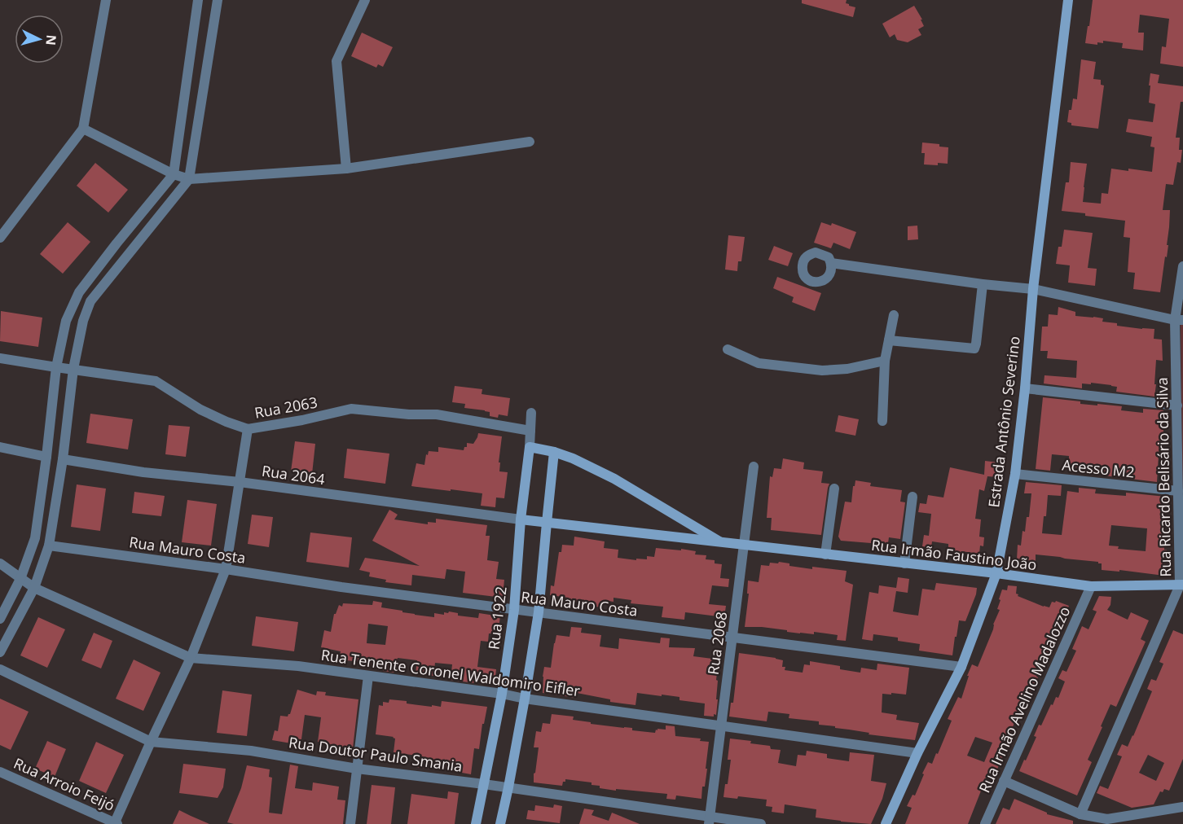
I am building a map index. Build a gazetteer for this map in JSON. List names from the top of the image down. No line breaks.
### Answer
{"streets":{"street":["Rua 2063","Estrada Antônio Severino","Acesso M2","Rua 2064","Rua Ricardo Belisário da Silva","Rua Mauro Costa","Rua Irmão Faustino João","Rua 1922","Rua 2068","Rua Tenente Coronel Waldomiro Eifler","Rua Irmão Avelino Madalozzo","Rua Doutor Paulo Smania","Rua Arroio Feijó"]},"crossings":[["Rua 2063","Rua 1922"],["Estrada Antônio Severino","Acesso M2"],["Estrada Antônio Severino","Rua Mauro Costa"],["Estrada Antônio Severino","Rua Irmão Faustino João"],["Estrada Antônio Severino","Rua Tenente Coronel Waldomiro Eifler"],["Acesso M2","Rua Ricardo Belisário da Silva"],["Rua 2064","Rua Irmão Faustino João"],["Rua 2064","Rua 1922"],["Rua Ricardo Belisário da Silva","Rua Irmão Faustino João"],["Rua Mauro Costa","Rua 1922"],["Rua Mauro Costa","Rua 2068"],["Rua Irmão Faustino João","Rua 1922"],["Rua Irmão Faustino João","Rua 2068"],["Rua Irmão Faustino João","Rua Irmão Avelino Madalozzo"],["Rua 1922","Rua Tenente Coronel Waldomiro Eifler"],["Rua 1922","Rua Doutor Paulo Smania"],["Rua 2068","Rua Tenente Coronel Waldomiro Eifler"],["Rua 2068","Rua Doutor Paulo Smania"]],"north":"right"}
